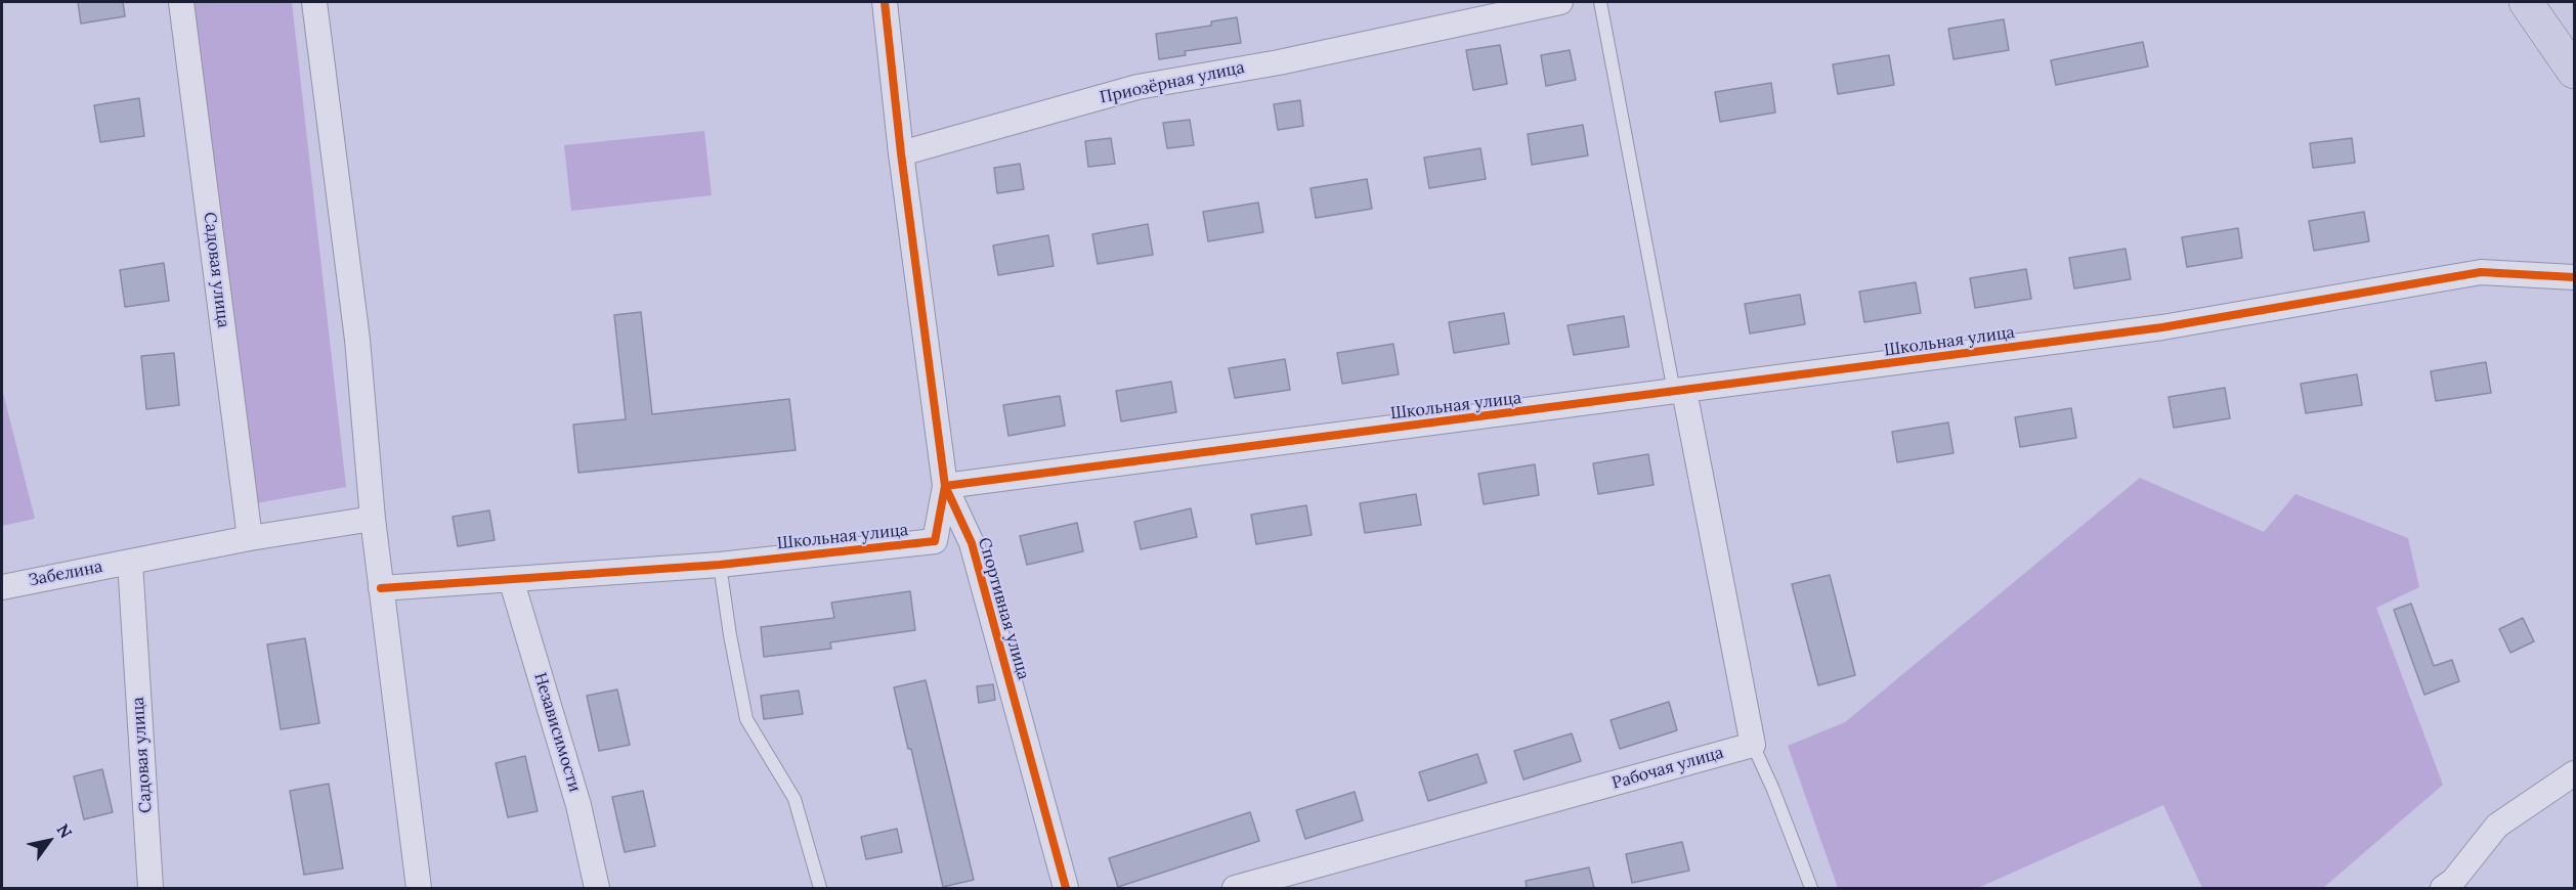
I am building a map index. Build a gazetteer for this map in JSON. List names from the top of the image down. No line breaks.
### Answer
{"streets":{"street":["Приозёрная улица","Садовая улица","Школьная улица","Забелина","Спортивная улица","Независимости","Рабочая улица"]},"crossings":[["Приозёрная улица","Спортивная улица"],["Садовая улица","Забелина"],["Школьная улица","Спортивная улица"],["Школьная улица","Независимости"]],"north":"top right"}
